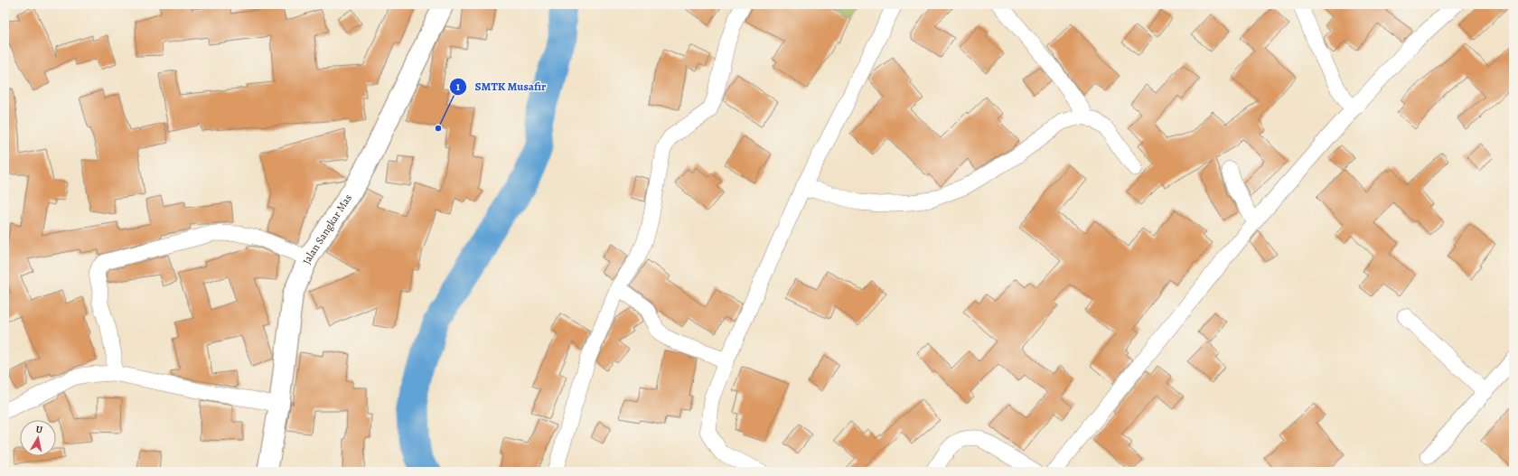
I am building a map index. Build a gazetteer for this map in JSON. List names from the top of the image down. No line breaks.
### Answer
{"streets":{"street":["Jalan Sangkar Mas"]},"places":["SMTK Musafir"],"north":"top"}
